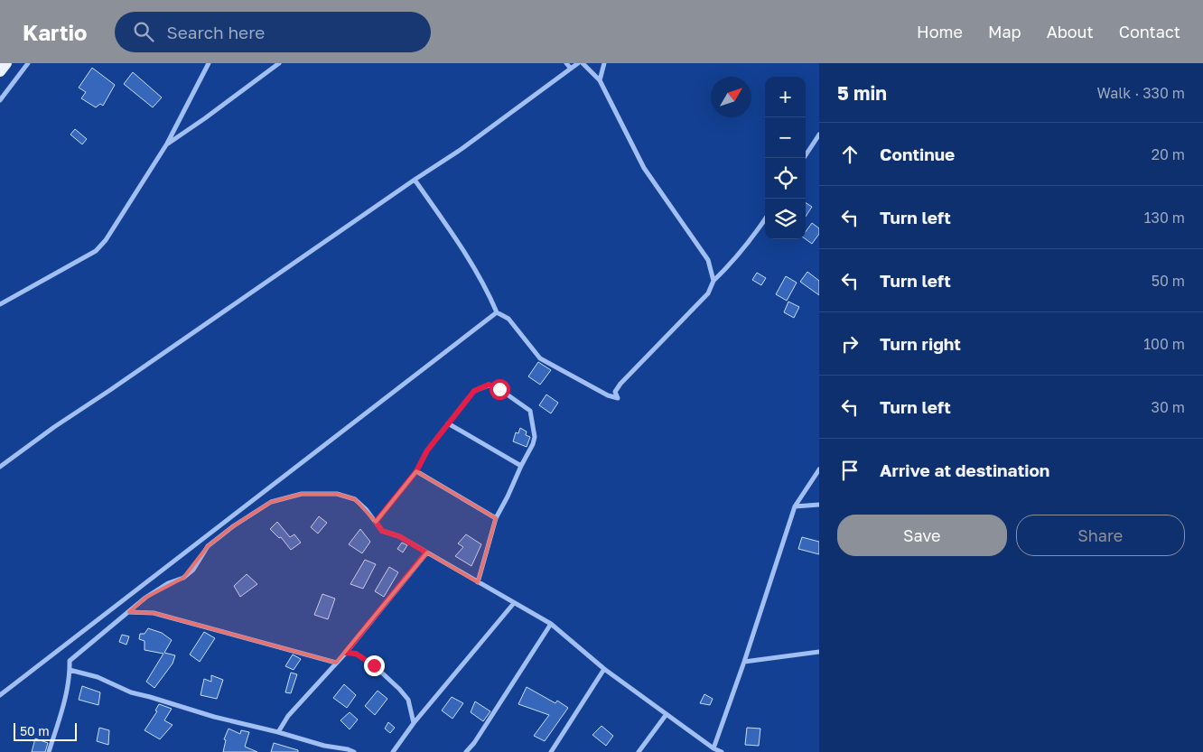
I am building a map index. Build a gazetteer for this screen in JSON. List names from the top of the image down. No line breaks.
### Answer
{"scale_bar":"50 m","north":"top right","page":{"header":"Kartio","search":"Search here","nav":["Home","Map","About","Contact"],"heading":["5 min","Walk · 330 m"],"map_buttons":["+","−"],"list":[["Continue","20 m"],["Turn left","130 m"],["Turn left","50 m"],["Turn right","100 m"],["Turn left","30 m"],"Arrive at destination"],"buttons":["Save","Share"],"scale":"50 m"}}
